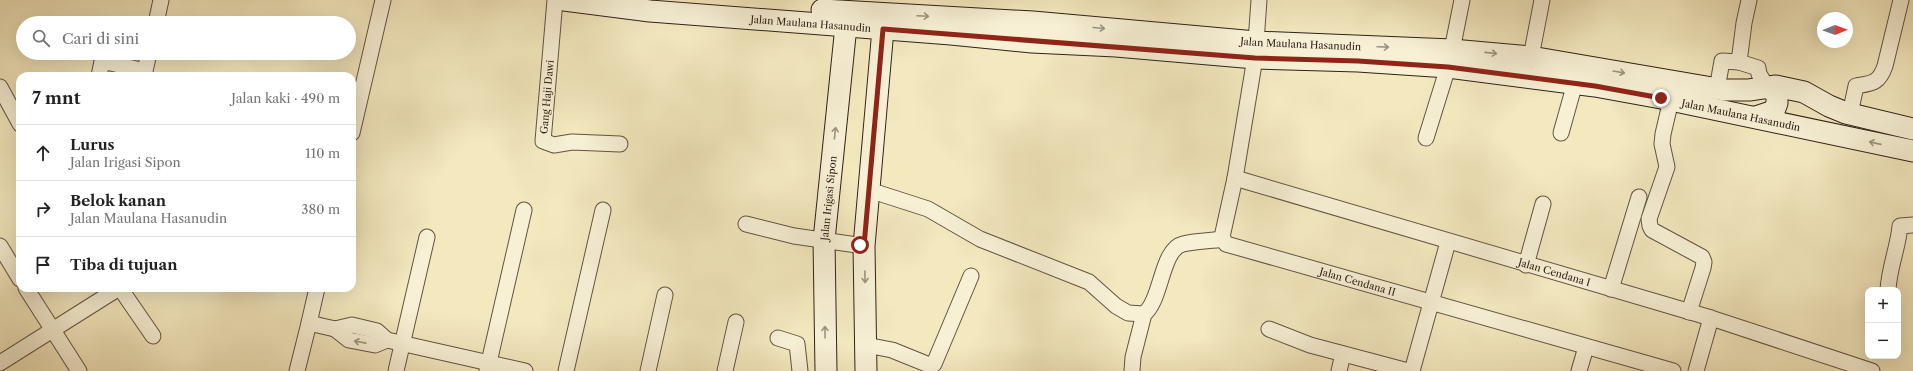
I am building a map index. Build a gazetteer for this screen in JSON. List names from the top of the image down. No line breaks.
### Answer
{"streets":{"street":["Jalan Maulana Hasanudin","Gang Haji Dawi","Jalan Irigasi Sipon","Jalan Cendana I","Jalan Cendana II"]},"crossings":[["Jalan Maulana Hasanudin","Jalan Irigasi Sipon"]],"north":"right","page":{"search":"Cari di sini","heading":["7 mnt","Jalan kaki · 490 m"],"list":[["Lurus","Jalan Irigasi Sipon","110 m"],["Belok kanan","Jalan Maulana Hasanudin","380 m"],"Tiba di tujuan"],"map_buttons":["+","−"]}}
